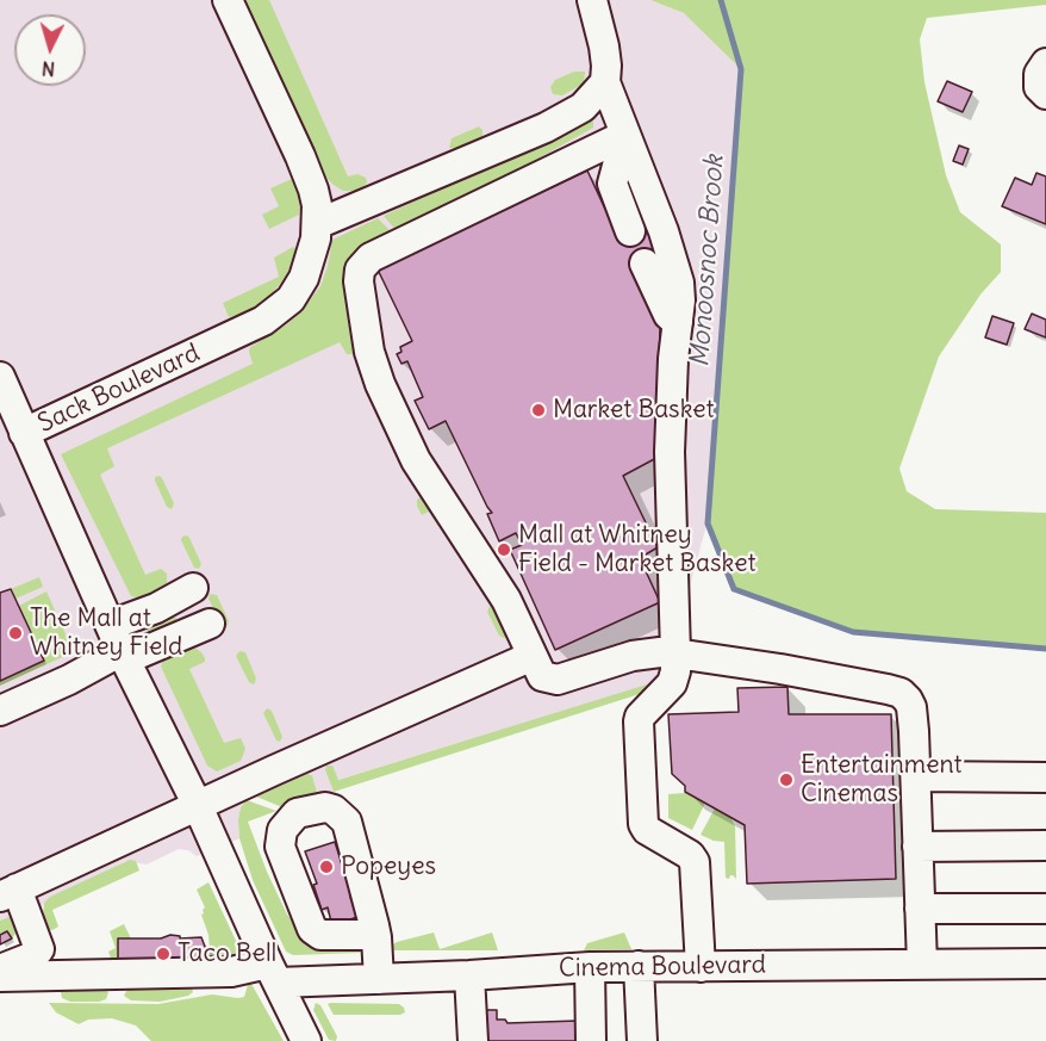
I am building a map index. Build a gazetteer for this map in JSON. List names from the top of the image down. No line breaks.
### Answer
{"streets":{"lane":["Sack Boulevard","Cinema Boulevard"]},"crossings":[["Sack Boulevard","Cinema Boulevard"]],"water":["Monoosnoc Brook"],"places":["Market Basket","Mall at Whitney Field - Market Basket","The Mall at Whitney Field","Entertainment Cinemas","Popeyes","Taco Bell"],"north":"bottom"}
